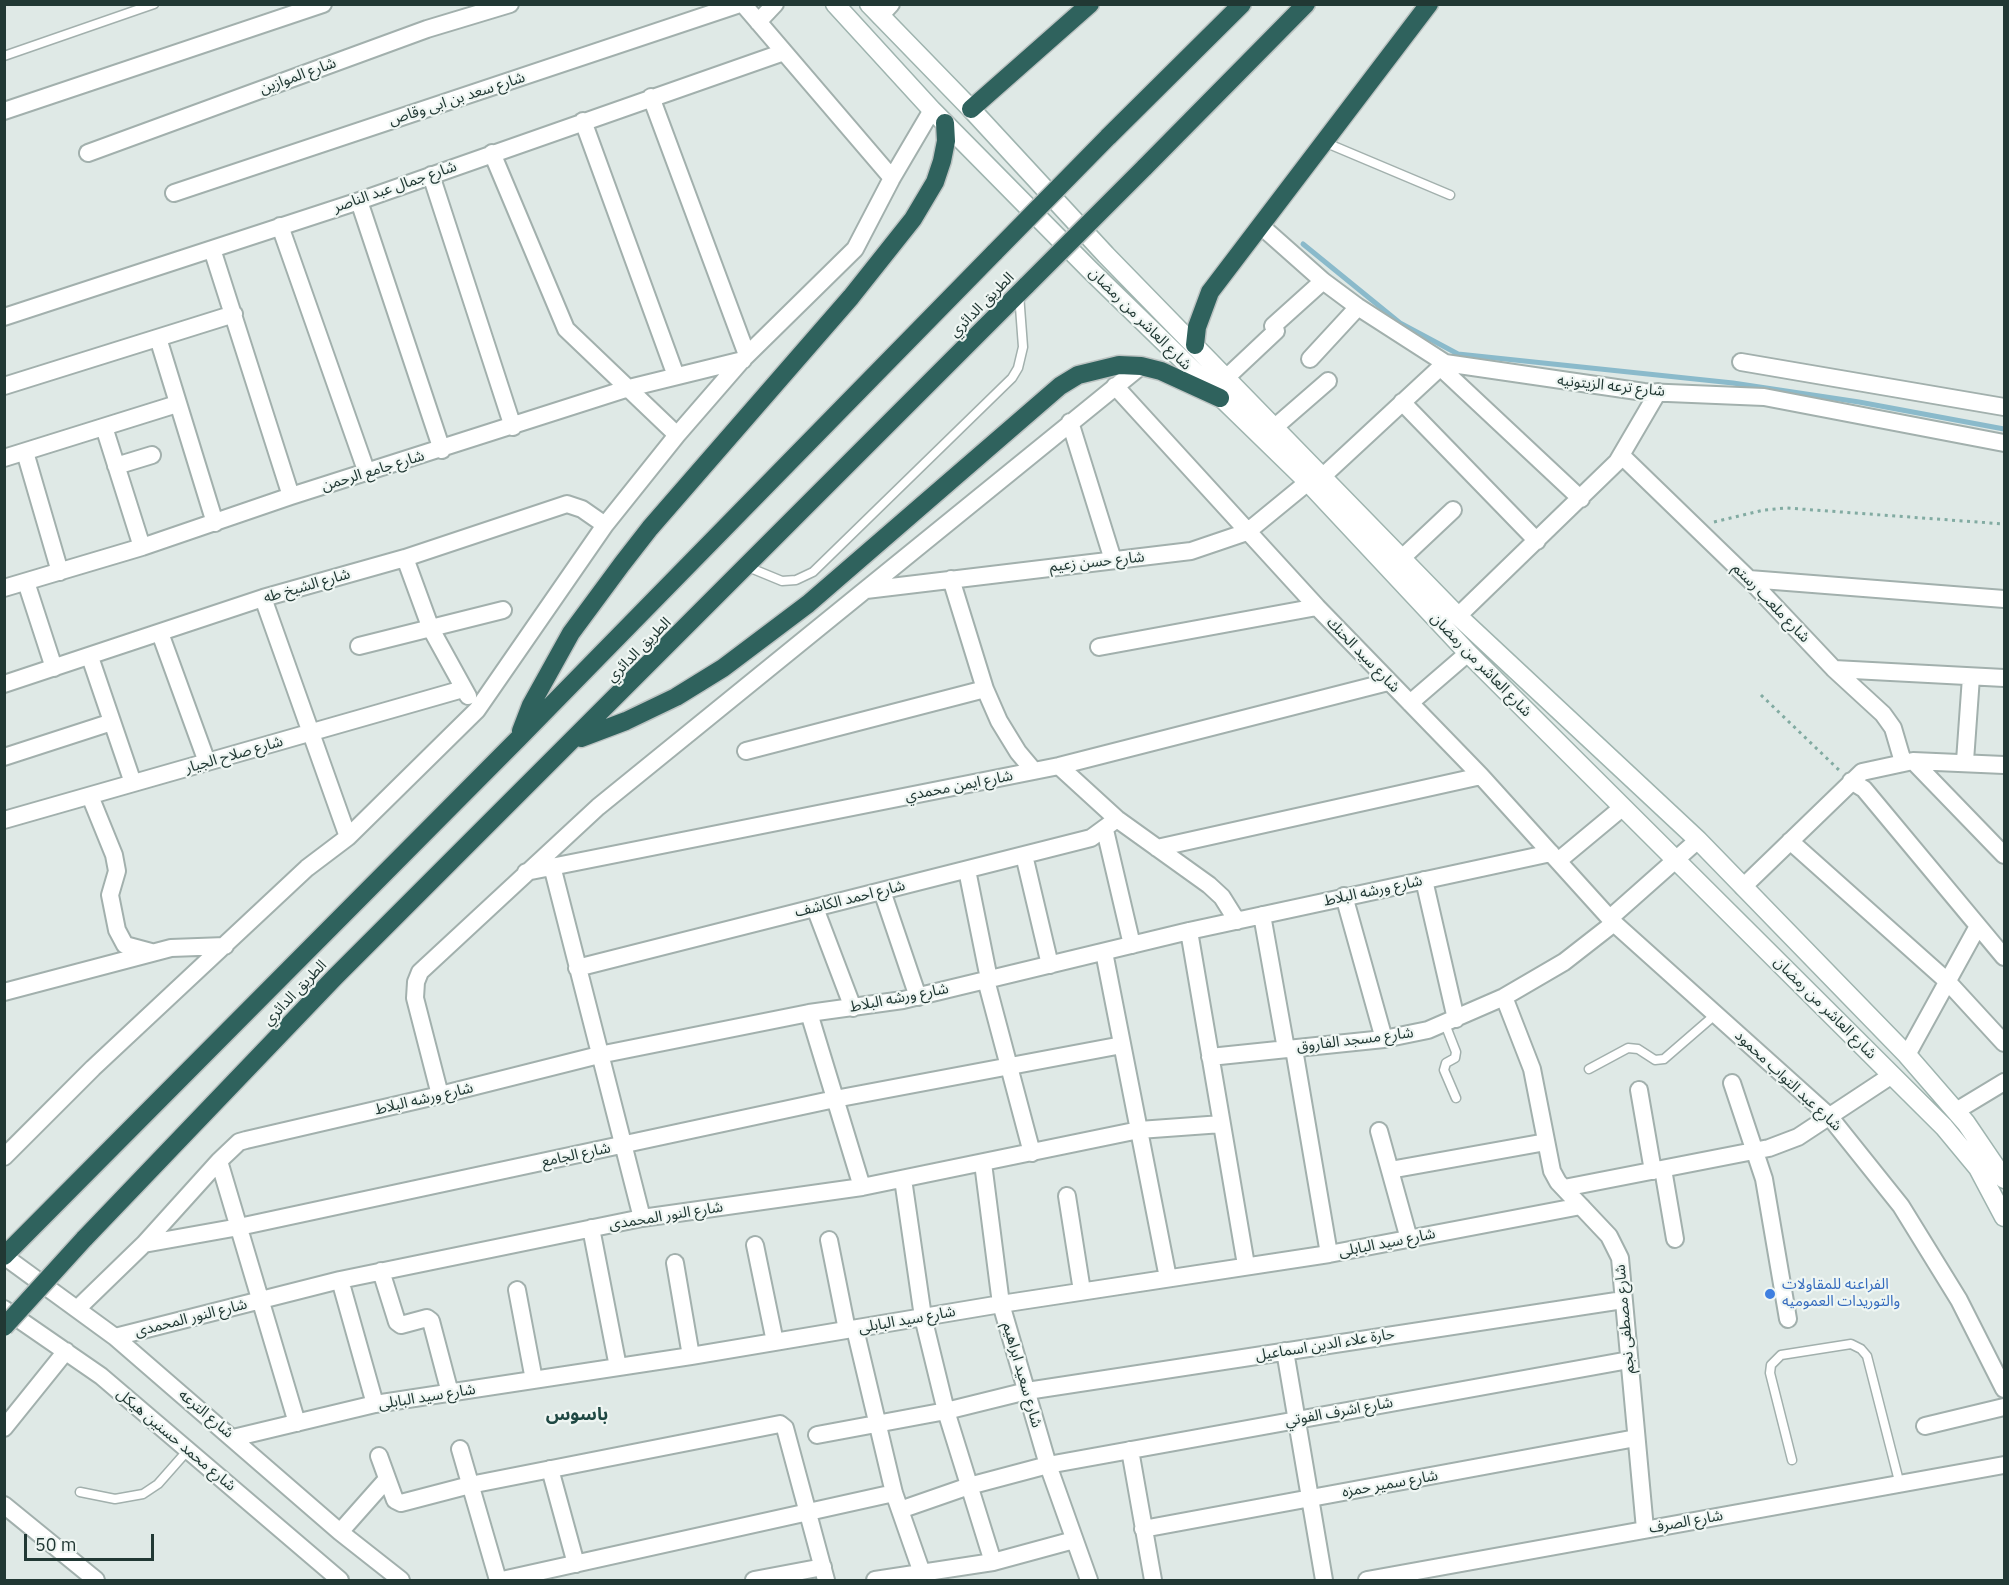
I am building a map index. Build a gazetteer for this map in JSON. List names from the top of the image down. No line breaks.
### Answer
{"streets":{"highway":["الطريق الدائري"],"main road":["شارع العاشر من رمضان"],"street":["شارع الموازين","شارع سعد بن ابى وقاص","شارع جمال عبد الناصر","شارع ترعه الزيتونيه","شارع جامع الرحمن","شارع حسن زعيم","شارع الشيخ طه","شارع ملعب رستم","شارع سيد الحنك","شارع صلاح الجيار","شارع ايمن محمدي","شارع ورشه البلاط","شارع احمد الكاشف","شارع مسجد الفاروق","شارع عبد التواب محمود","شارع الجامع","شارع النور المحمدى","شارع سيد البابلى","شارع مصطفى نجم","حارة علاء الدين اسماعيل","شارع سعيد ابراهيم","شارع اشرف الفوتي","شارع الترعه","شارع محمد حسنين هيكل","شارع سمير حمزه","شارع الصرف"]},"crossings":[["الطريق الدائري","شارع الترعه"],["شارع العاشر من رمضان","شارع حسن زعيم"],["شارع العاشر من رمضان","شارع مسجد الفاروق"],["شارع ترعه الزيتونيه","شارع حسن زعيم"],["شارع حسن زعيم","شارع سيد الحنك"],["شارع سيد الحنك","شارع ايمن محمدي"],["شارع سيد الحنك","شارع ورشه البلاط"],["شارع سيد الحنك","شارع مسجد الفاروق"],["شارع سيد الحنك","شارع عبد التواب محمود"],["شارع مسجد الفاروق","شارع عبد التواب محمود"],["شارع مسجد الفاروق","شارع مصطفى نجم"],["شارع النور المحمدى","شارع سعيد ابراهيم"],["شارع النور المحمدى","شارع الترعه"],["شارع سيد البابلى","شارع مصطفى نجم"],["شارع سيد البابلى","شارع سعيد ابراهيم"],["شارع سيد البابلى","شارع الترعه"],["شارع مصطفى نجم","حارة علاء الدين اسماعيل"],["شارع مصطفى نجم","شارع اشرف الفوتي"],["شارع مصطفى نجم","شارع سمير حمزه"],["شارع مصطفى نجم","شارع الصرف"],["حارة علاء الدين اسماعيل","شارع سعيد ابراهيم"],["شارع سعيد ابراهيم","شارع اشرف الفوتي"]],"districts":["باسوس"],"places":["الفراعنه للمقاولات والتوريدات العموميه"],"scale_bar":"50 m"}
